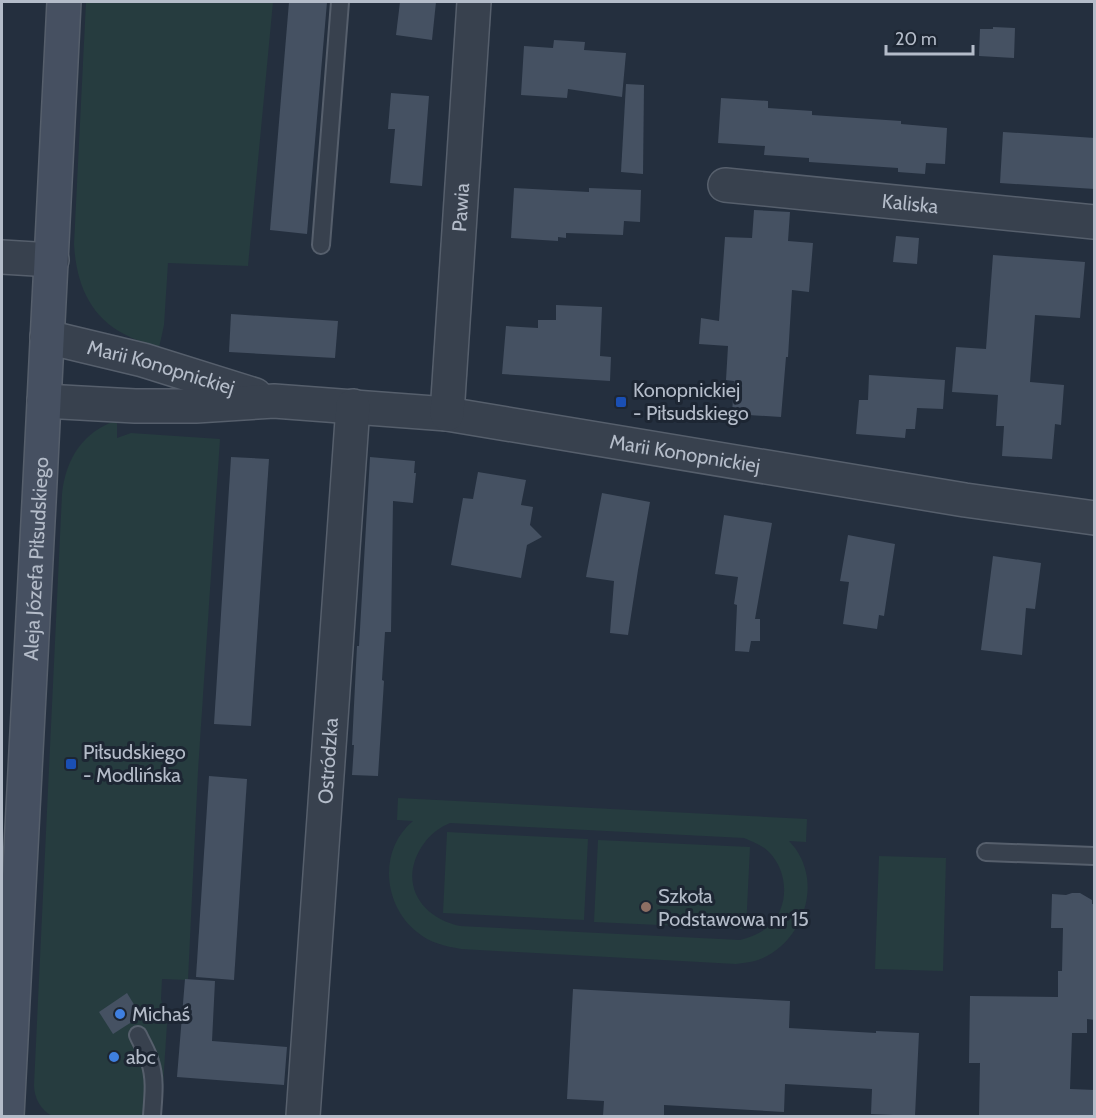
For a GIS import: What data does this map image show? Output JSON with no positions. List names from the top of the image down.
{
  "streets": {
    "main road": ["Aleja Józefa Piłsudskiego"],
    "street": [
      "Kaliska",
      "Pawia",
      "Marii Konopnickiej",
      "Ostródzka"
    ]
  },
  "crossings": [
    ["Pawia", "Marii Konopnickiej"],
    ["Marii Konopnickiej", "Aleja Józefa Piłsudskiego"],
    ["Marii Konopnickiej", "Ostródzka"]
  ],
  "places": {
    "transit": ["Konopnickiej - Piłsudskiego", "Piłsudskiego - Modlińska"],
    "other": ["Szkoła Podstawowa nr 15", "Michaś", "abc"]
  },
  "scale_bar": "20 m"
}
